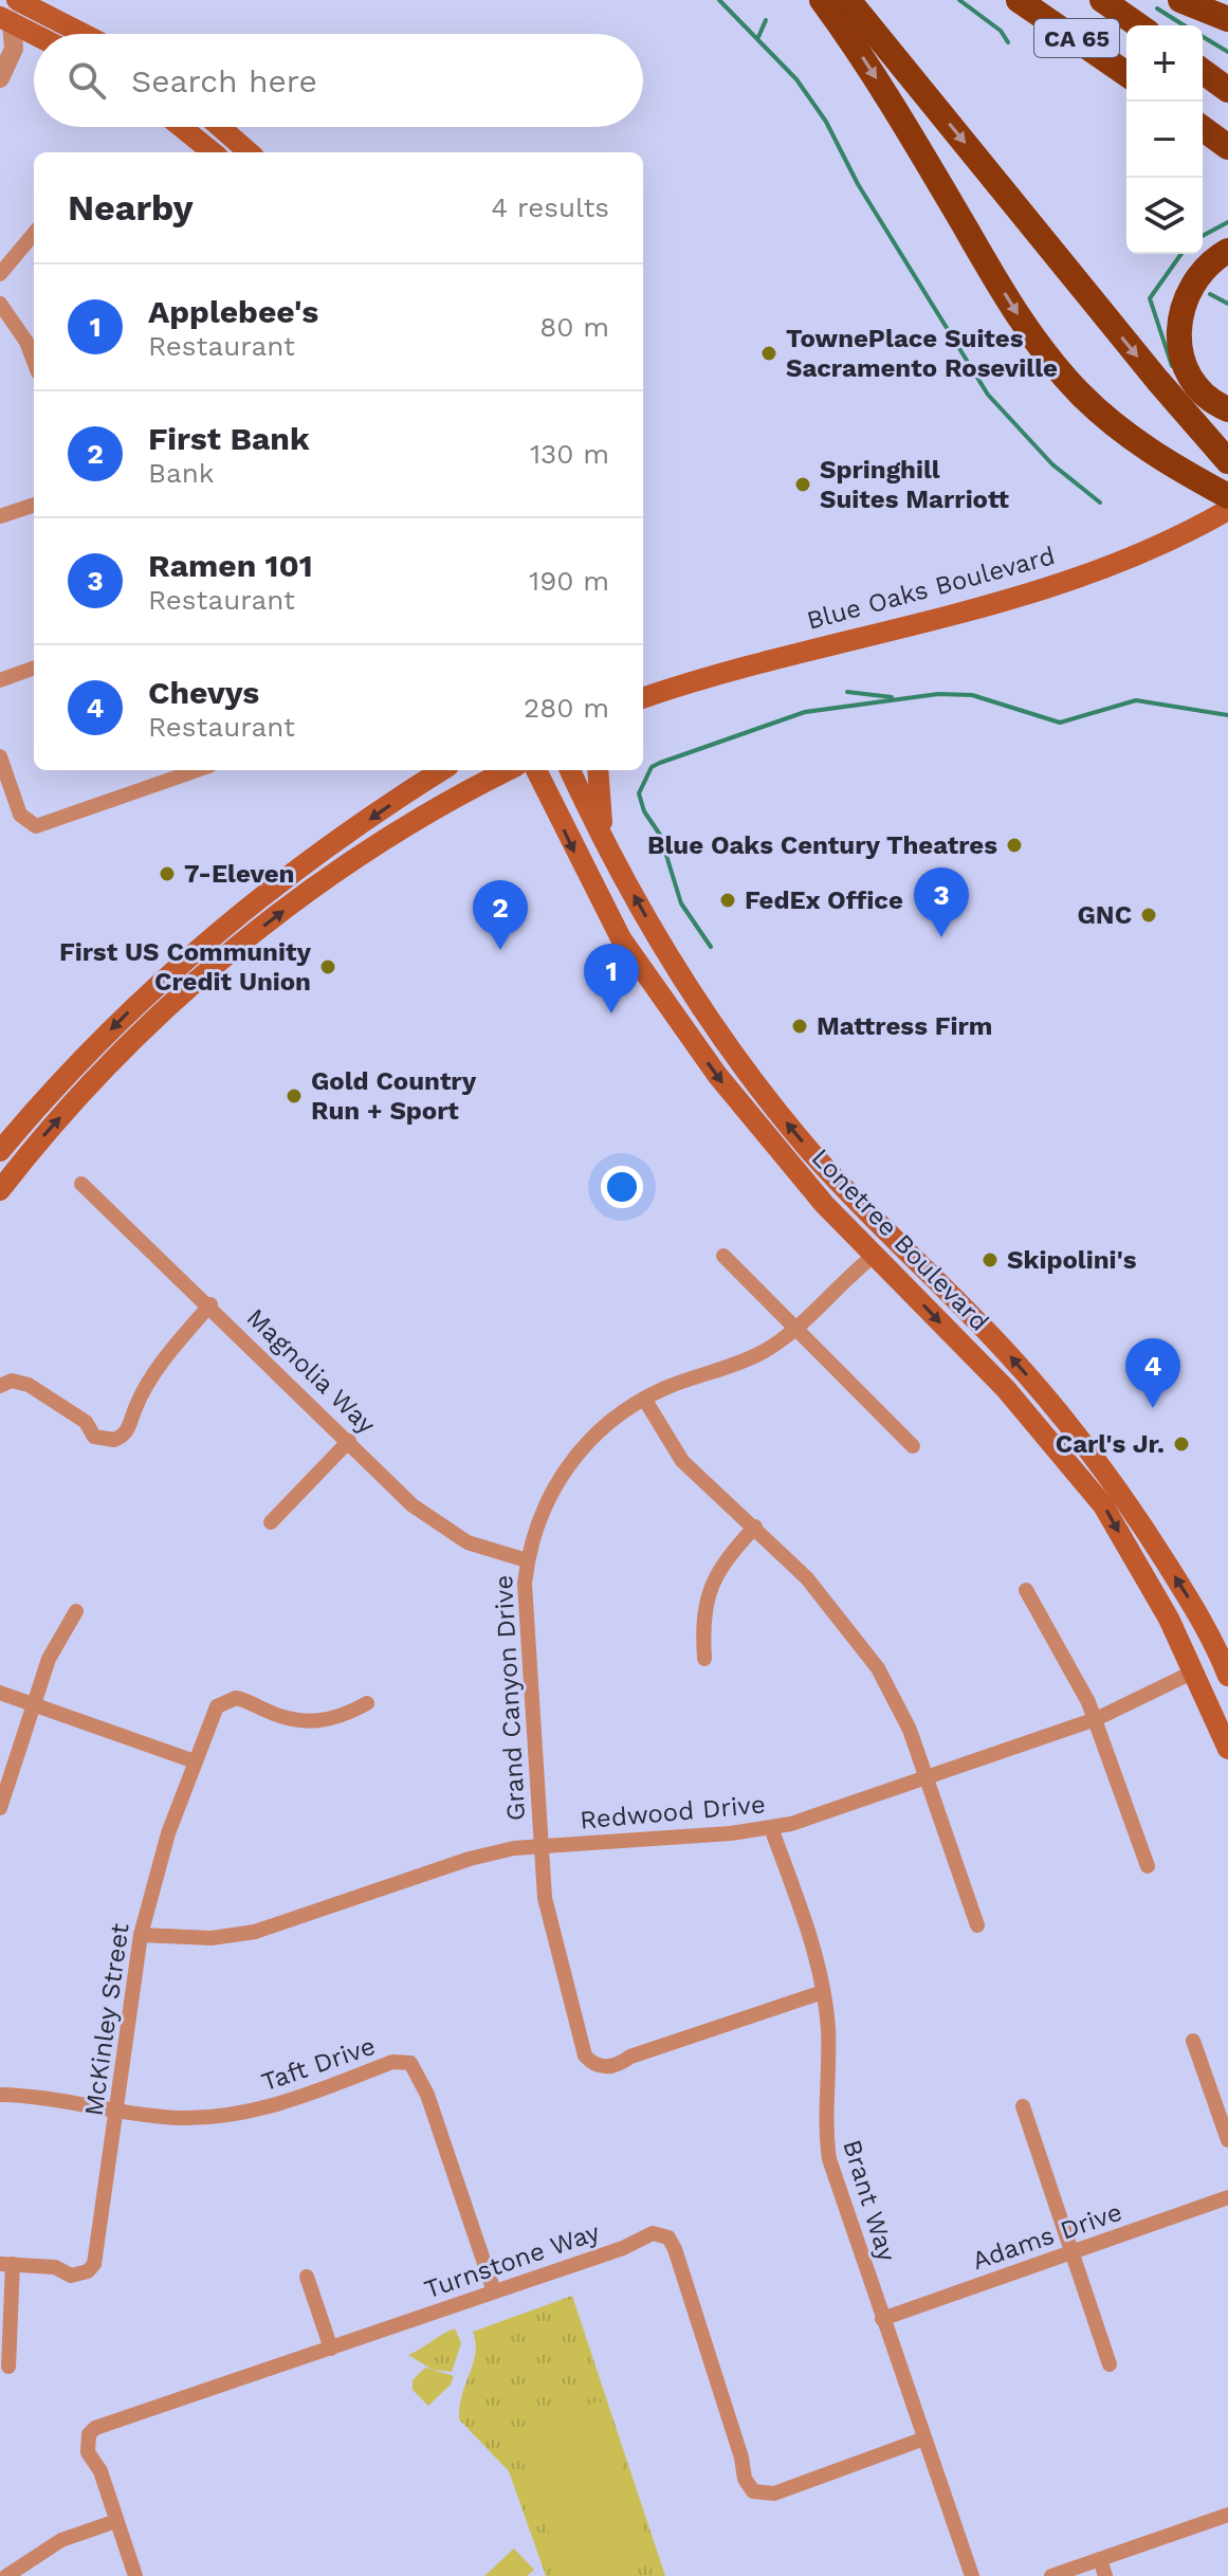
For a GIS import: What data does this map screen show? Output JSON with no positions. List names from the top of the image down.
{
  "streets": {
    "highway": ["CA 65"],
    "main road": ["Blue Oaks Boulevard", "Lonetree Boulevard"],
    "street": [
      "Magnolia Way",
      "Grand Canyon Drive",
      "Redwood Drive",
      "McKinley Street",
      "Taft Drive",
      "Brant Way",
      "Adams Drive",
      "Turnstone Way"
    ]
  },
  "crossings": [
    ["Lonetree Boulevard", "Grand Canyon Drive"],
    ["Lonetree Boulevard", "Redwood Drive"],
    ["Magnolia Way", "Grand Canyon Drive"],
    ["Grand Canyon Drive", "Redwood Drive"],
    ["Grand Canyon Drive", "Brant Way"],
    ["Redwood Drive", "McKinley Street"],
    ["Redwood Drive", "Brant Way"],
    ["McKinley Street", "Taft Drive"],
    ["Taft Drive", "Turnstone Way"],
    ["Brant Way", "Adams Drive"],
    ["Brant Way", "Turnstone Way"]
  ],
  "places": [
    "TownePlace Suites Sacramento Roseville",
    "Springhill Suites Marriott",
    "Blue Oaks Century Theatres",
    "7-Eleven",
    "FedEx Office",
    "GNC",
    "First US Community Credit Union",
    "Mattress Firm",
    "Gold Country Run + Sport",
    "Skipolini's",
    "Carl's Jr."
  ],
  "page": {
    "map_buttons": ["+", "−"],
    "search": "Search here",
    "heading": ["Nearby", "4 results"],
    "list": [
      {
        "mark": "1",
        "name": "Applebee's",
        "note": "Restaurant",
        "value": "80 m"
      },
      {
        "mark": "2",
        "name": "First Bank",
        "note": "Bank",
        "value": "130 m"
      },
      {
        "mark": "3",
        "name": "Ramen 101",
        "note": "Restaurant",
        "value": "190 m"
      },
      {
        "mark": "4",
        "name": "Chevys",
        "note": "Restaurant",
        "value": "280 m"
      }
    ],
    "pins": [
      "3",
      "2",
      "1",
      "4"
    ]
  }
}
